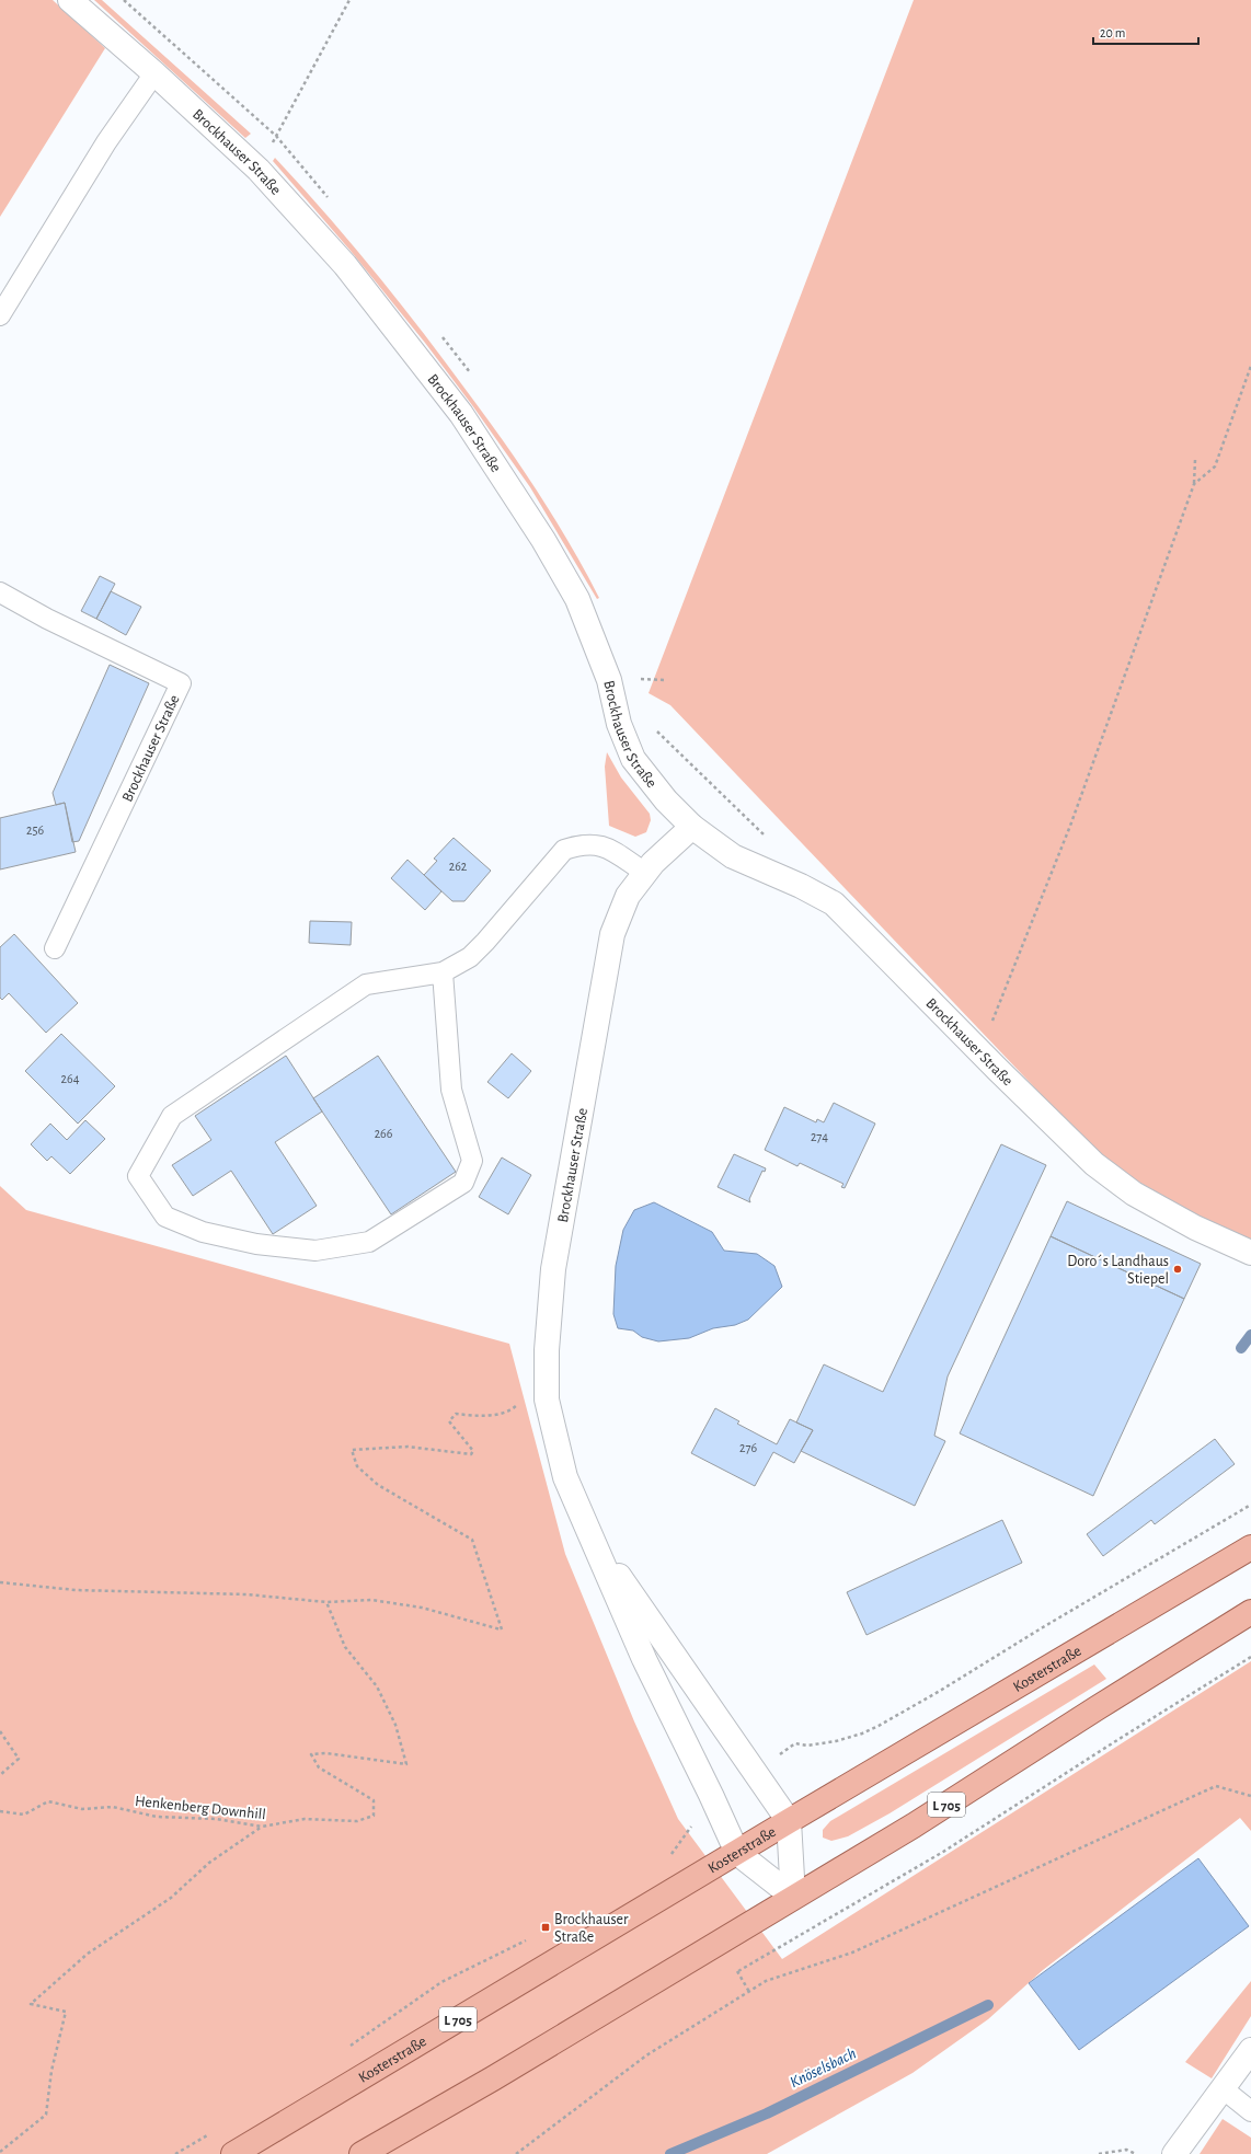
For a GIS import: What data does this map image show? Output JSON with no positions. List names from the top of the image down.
{
  "streets": {
    "main road": ["Kosterstraße", "L 705"],
    "street": ["Brockhauser Straße"],
    "path": ["Henkenberg Downhill"]
  },
  "crossings": [
    ["Brockhauser Straße", "Kosterstraße"],
    ["Brockhauser Straße", "L 705"]
  ],
  "water": ["Knöselsbach"],
  "places": {
    "other": ["Doro´s Landhaus Stiepel"],
    "transit": ["Brockhauser Straße"]
  },
  "house_numbers": [
    "256",
    "262",
    "264",
    "266",
    "274",
    "276"
  ],
  "scale_bar": "20 m"
}
